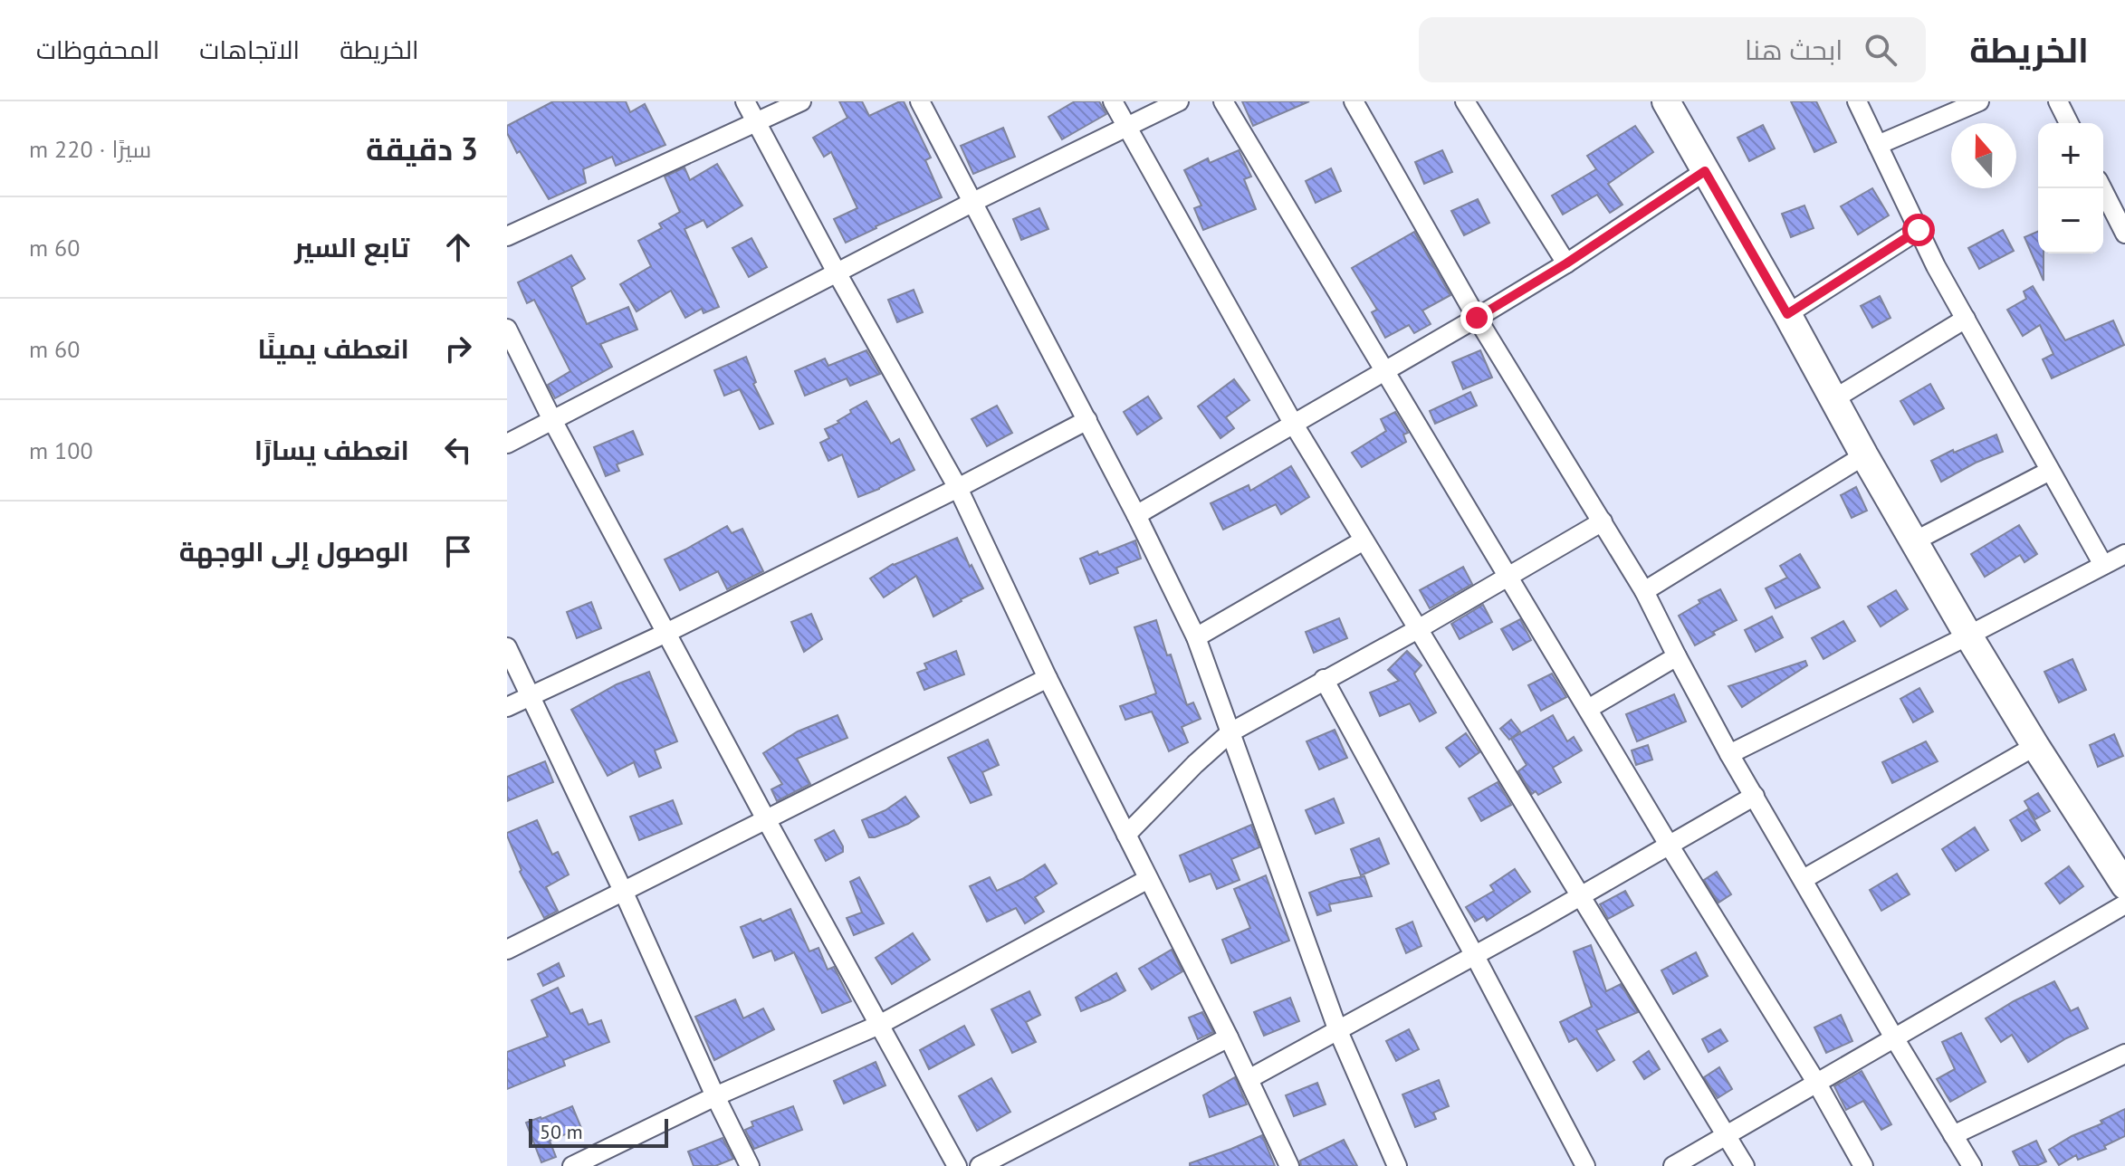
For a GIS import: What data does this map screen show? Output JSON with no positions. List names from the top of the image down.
{
  "scale_bar": "50 m",
  "north": "top",
  "page": {
    "header": "الخريطة",
    "search": "ابحث هنا",
    "nav": ["الخريطة", "الاتجاهات", "المحفوظات"],
    "heading": ["3 دقيقة", "سيرًا · 220 m"],
    "map_buttons": ["+", "−"],
    "list": [
      ["تابع السير", "60 m"],
      ["انعطف يمينًا", "60 m"],
      ["انعطف يسارًا", "100 m"],
      "الوصول إلى الوجهة"
    ],
    "scale": "50 m"
  }
}
